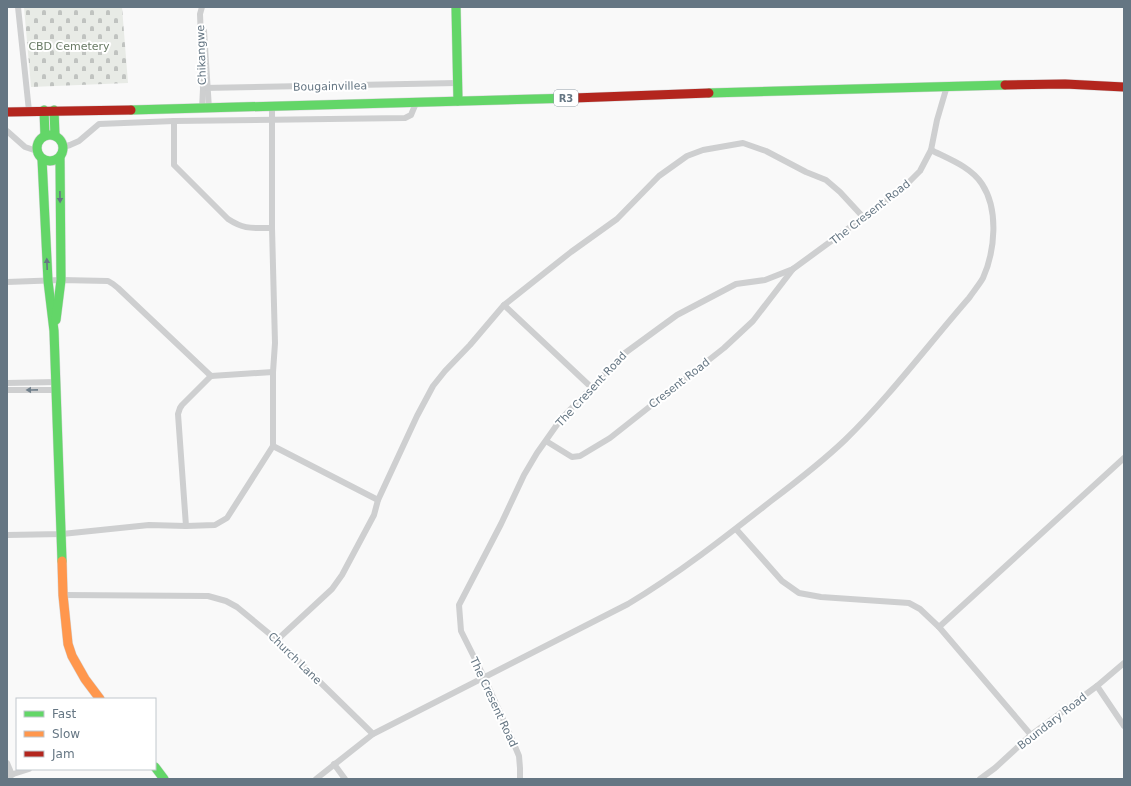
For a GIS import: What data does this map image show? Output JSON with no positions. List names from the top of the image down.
{
  "streets": {
    "main road": ["R3"],
    "street": [
      "Chikangwe",
      "Bougainvillea",
      "The Cresent Road",
      "Cresent Road",
      "Church Lane",
      "Boundary Road"
    ]
  },
  "crossings": [
    ["Chikangwe", "Bougainvillea"],
    ["Chikangwe", "R3"],
    ["R3", "The Cresent Road"],
    ["The Cresent Road", "Cresent Road"]
  ],
  "parks": ["CBD Cemetery"],
  "legend": ["Fast", "Slow", "Jam"]
}
